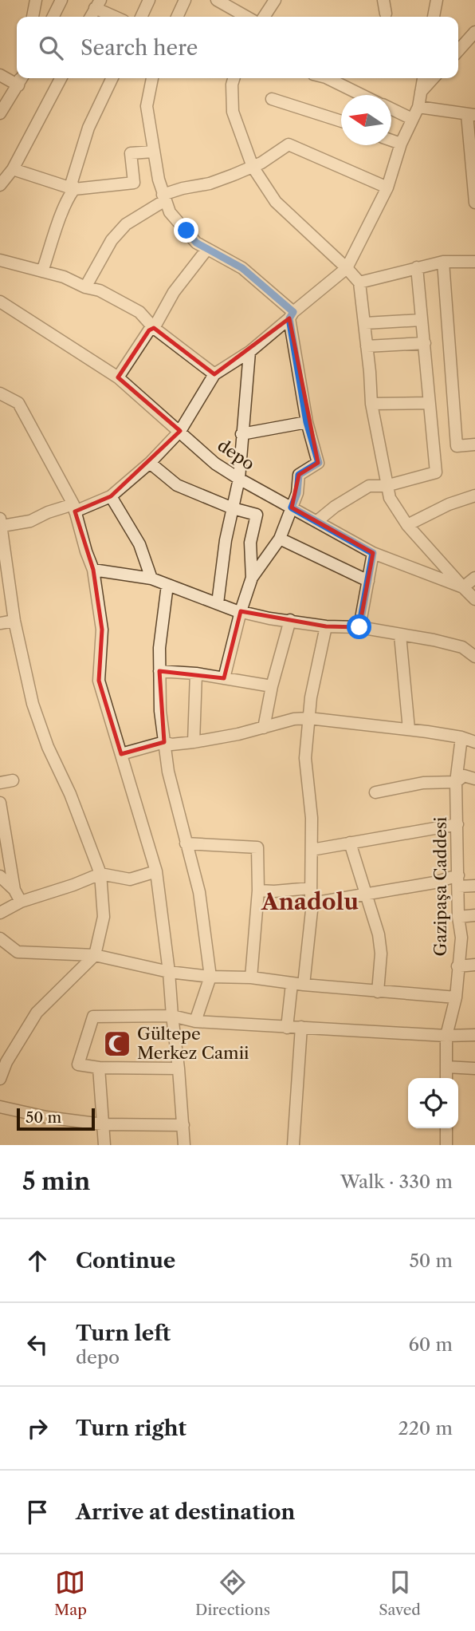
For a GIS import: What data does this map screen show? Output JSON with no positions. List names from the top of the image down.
{
  "streets": {
    "street": ["depo", "Gazipaşa Caddesi"]
  },
  "districts": ["Anadolu"],
  "places": {
    "mosque": ["Gültepe Merkez Camii"]
  },
  "scale_bar": "50 m",
  "north": "left",
  "page": {
    "search": "Search here",
    "scale": "50 m",
    "heading": ["5 min", "Walk · 330 m"],
    "list": [
      ["Continue", "50 m"],
      ["Turn left", "depo", "60 m"],
      ["Turn right", "220 m"],
      "Arrive at destination"
    ],
    "nav": ["Map", "Directions", "Saved"]
  }
}
